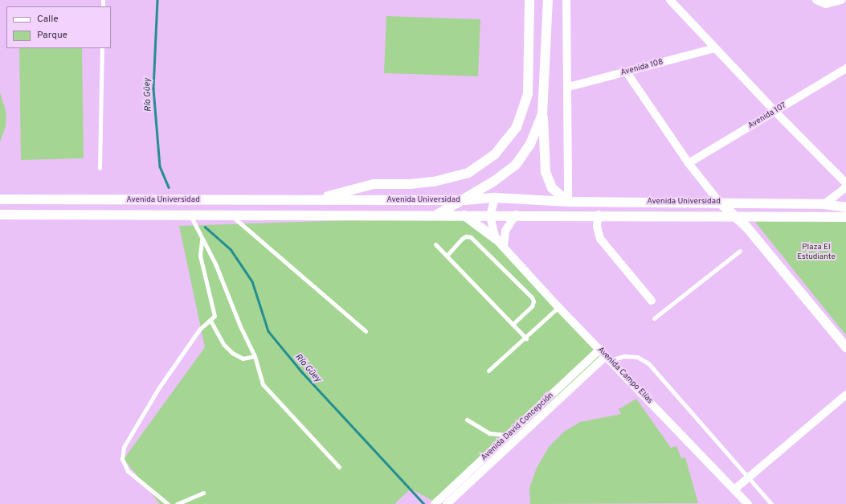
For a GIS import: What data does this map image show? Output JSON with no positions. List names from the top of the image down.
{
  "streets": {
    "street": [
      "Avenida 108",
      "Avenida 107",
      "Avenida Universidad",
      "Avenida Campo Elías",
      "Avenida David Concepción"
    ]
  },
  "crossings": [
    ["Avenida Campo Elías", "Avenida David Concepción"]
  ],
  "water": ["Río Güey"],
  "parks": ["Plaza El Estudiante"],
  "legend": ["Calle", "Parque"]
}
